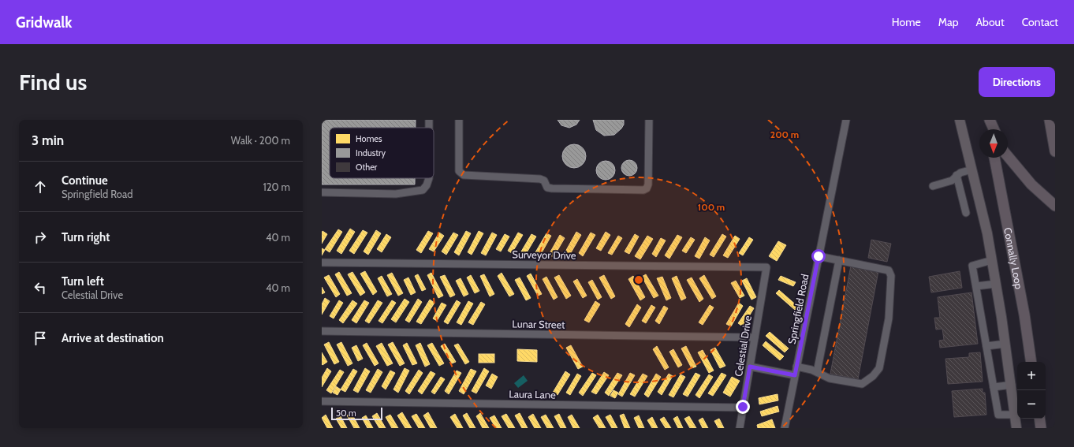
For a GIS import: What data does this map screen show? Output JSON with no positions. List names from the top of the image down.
{
  "streets": {
    "highway": ["Connally Loop"],
    "street": [
      "Surveyor Drive",
      "Springfield Road",
      "Lunar Street",
      "Celestial Drive",
      "Laura Lane"
    ]
  },
  "crossings": [
    ["Surveyor Drive", "Celestial Drive"],
    ["Lunar Street", "Celestial Drive"],
    ["Celestial Drive", "Laura Lane"]
  ],
  "legend": ["Homes", "Industry", "Other"],
  "scale_bar": "50 m",
  "north": "bottom",
  "page": {
    "header": "Gridwalk",
    "nav": [
      "Home",
      "Map",
      "About",
      "Contact"
    ],
    "buttons": "Directions",
    "title": "Find us",
    "heading": ["3 min", "Walk · 200 m"],
    "list": [
      ["Continue", "Springfield Road", "120 m"],
      ["Turn right", "40 m"],
      ["Turn left", "Celestial Drive", "40 m"],
      "Arrive at destination"
    ],
    "map_buttons": ["+", "−"],
    "scale": "50 m"
  },
  "rings": ["200 m", "100 m"]
}
